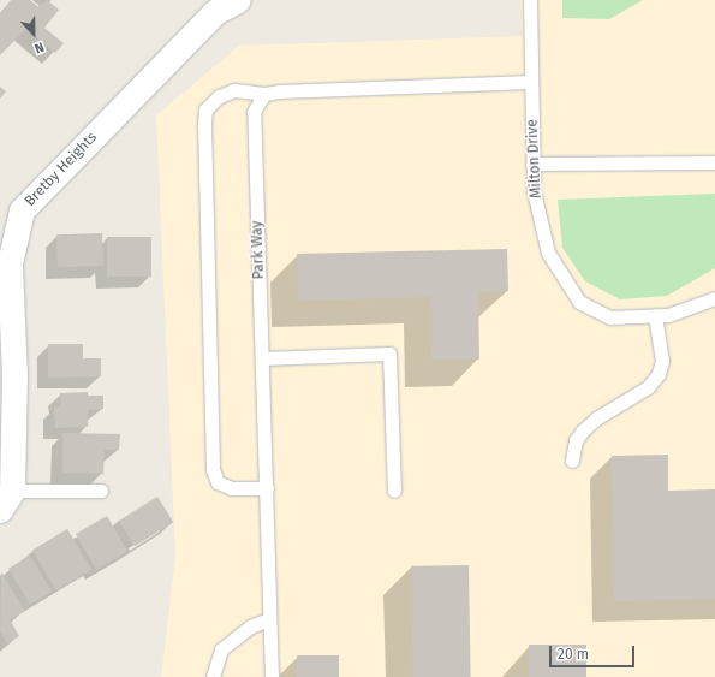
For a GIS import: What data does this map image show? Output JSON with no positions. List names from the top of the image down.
{
  "streets": {
    "street": ["Bretby Heights"],
    "lane": ["Milton Drive", "Park Way"]
  },
  "scale_bar": "20 m",
  "north": "bottom"
}
